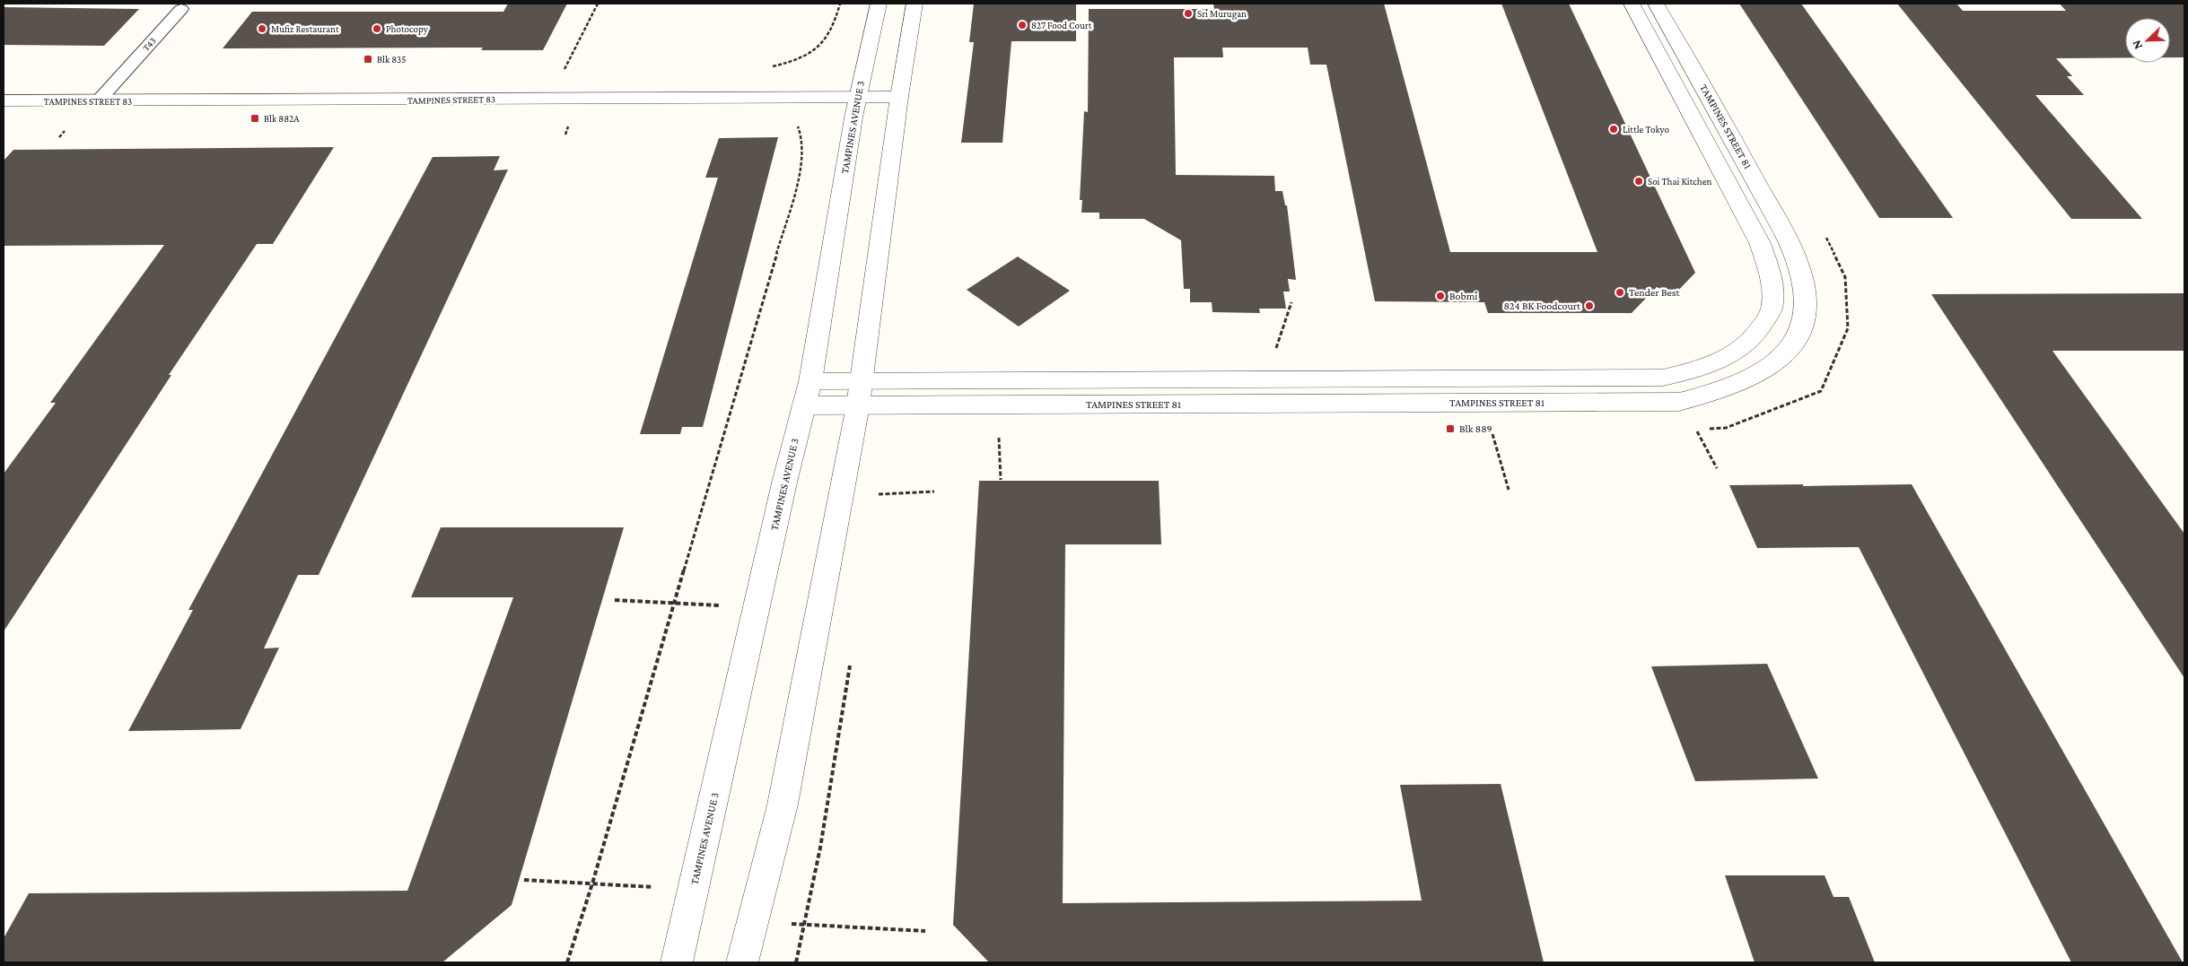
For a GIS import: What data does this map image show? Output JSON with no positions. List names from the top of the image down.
{
  "streets": {
    "street": ["TAMPINES STREET 83", "TAMPINES STREET 81", "TAMPINES AVENUE 3"],
    "lane": ["T43"]
  },
  "crossings": [
    ["T43", "TAMPINES STREET 83"],
    ["TAMPINES STREET 83", "TAMPINES AVENUE 3"],
    ["TAMPINES STREET 81", "TAMPINES AVENUE 3"]
  ],
  "places": {
    "other": [
      "Sri Murugan",
      "827 Food Court",
      "Mufiz Restaurant",
      "Photocopy",
      "Little Tokyo",
      "Soi Thai Kitchen",
      "Tender Best",
      "Bobmi",
      "824 BK Foodcourt"
    ],
    "transit": ["Blk 835", "Blk 882A", "Blk 889"]
  },
  "north": "bottom left"
}
